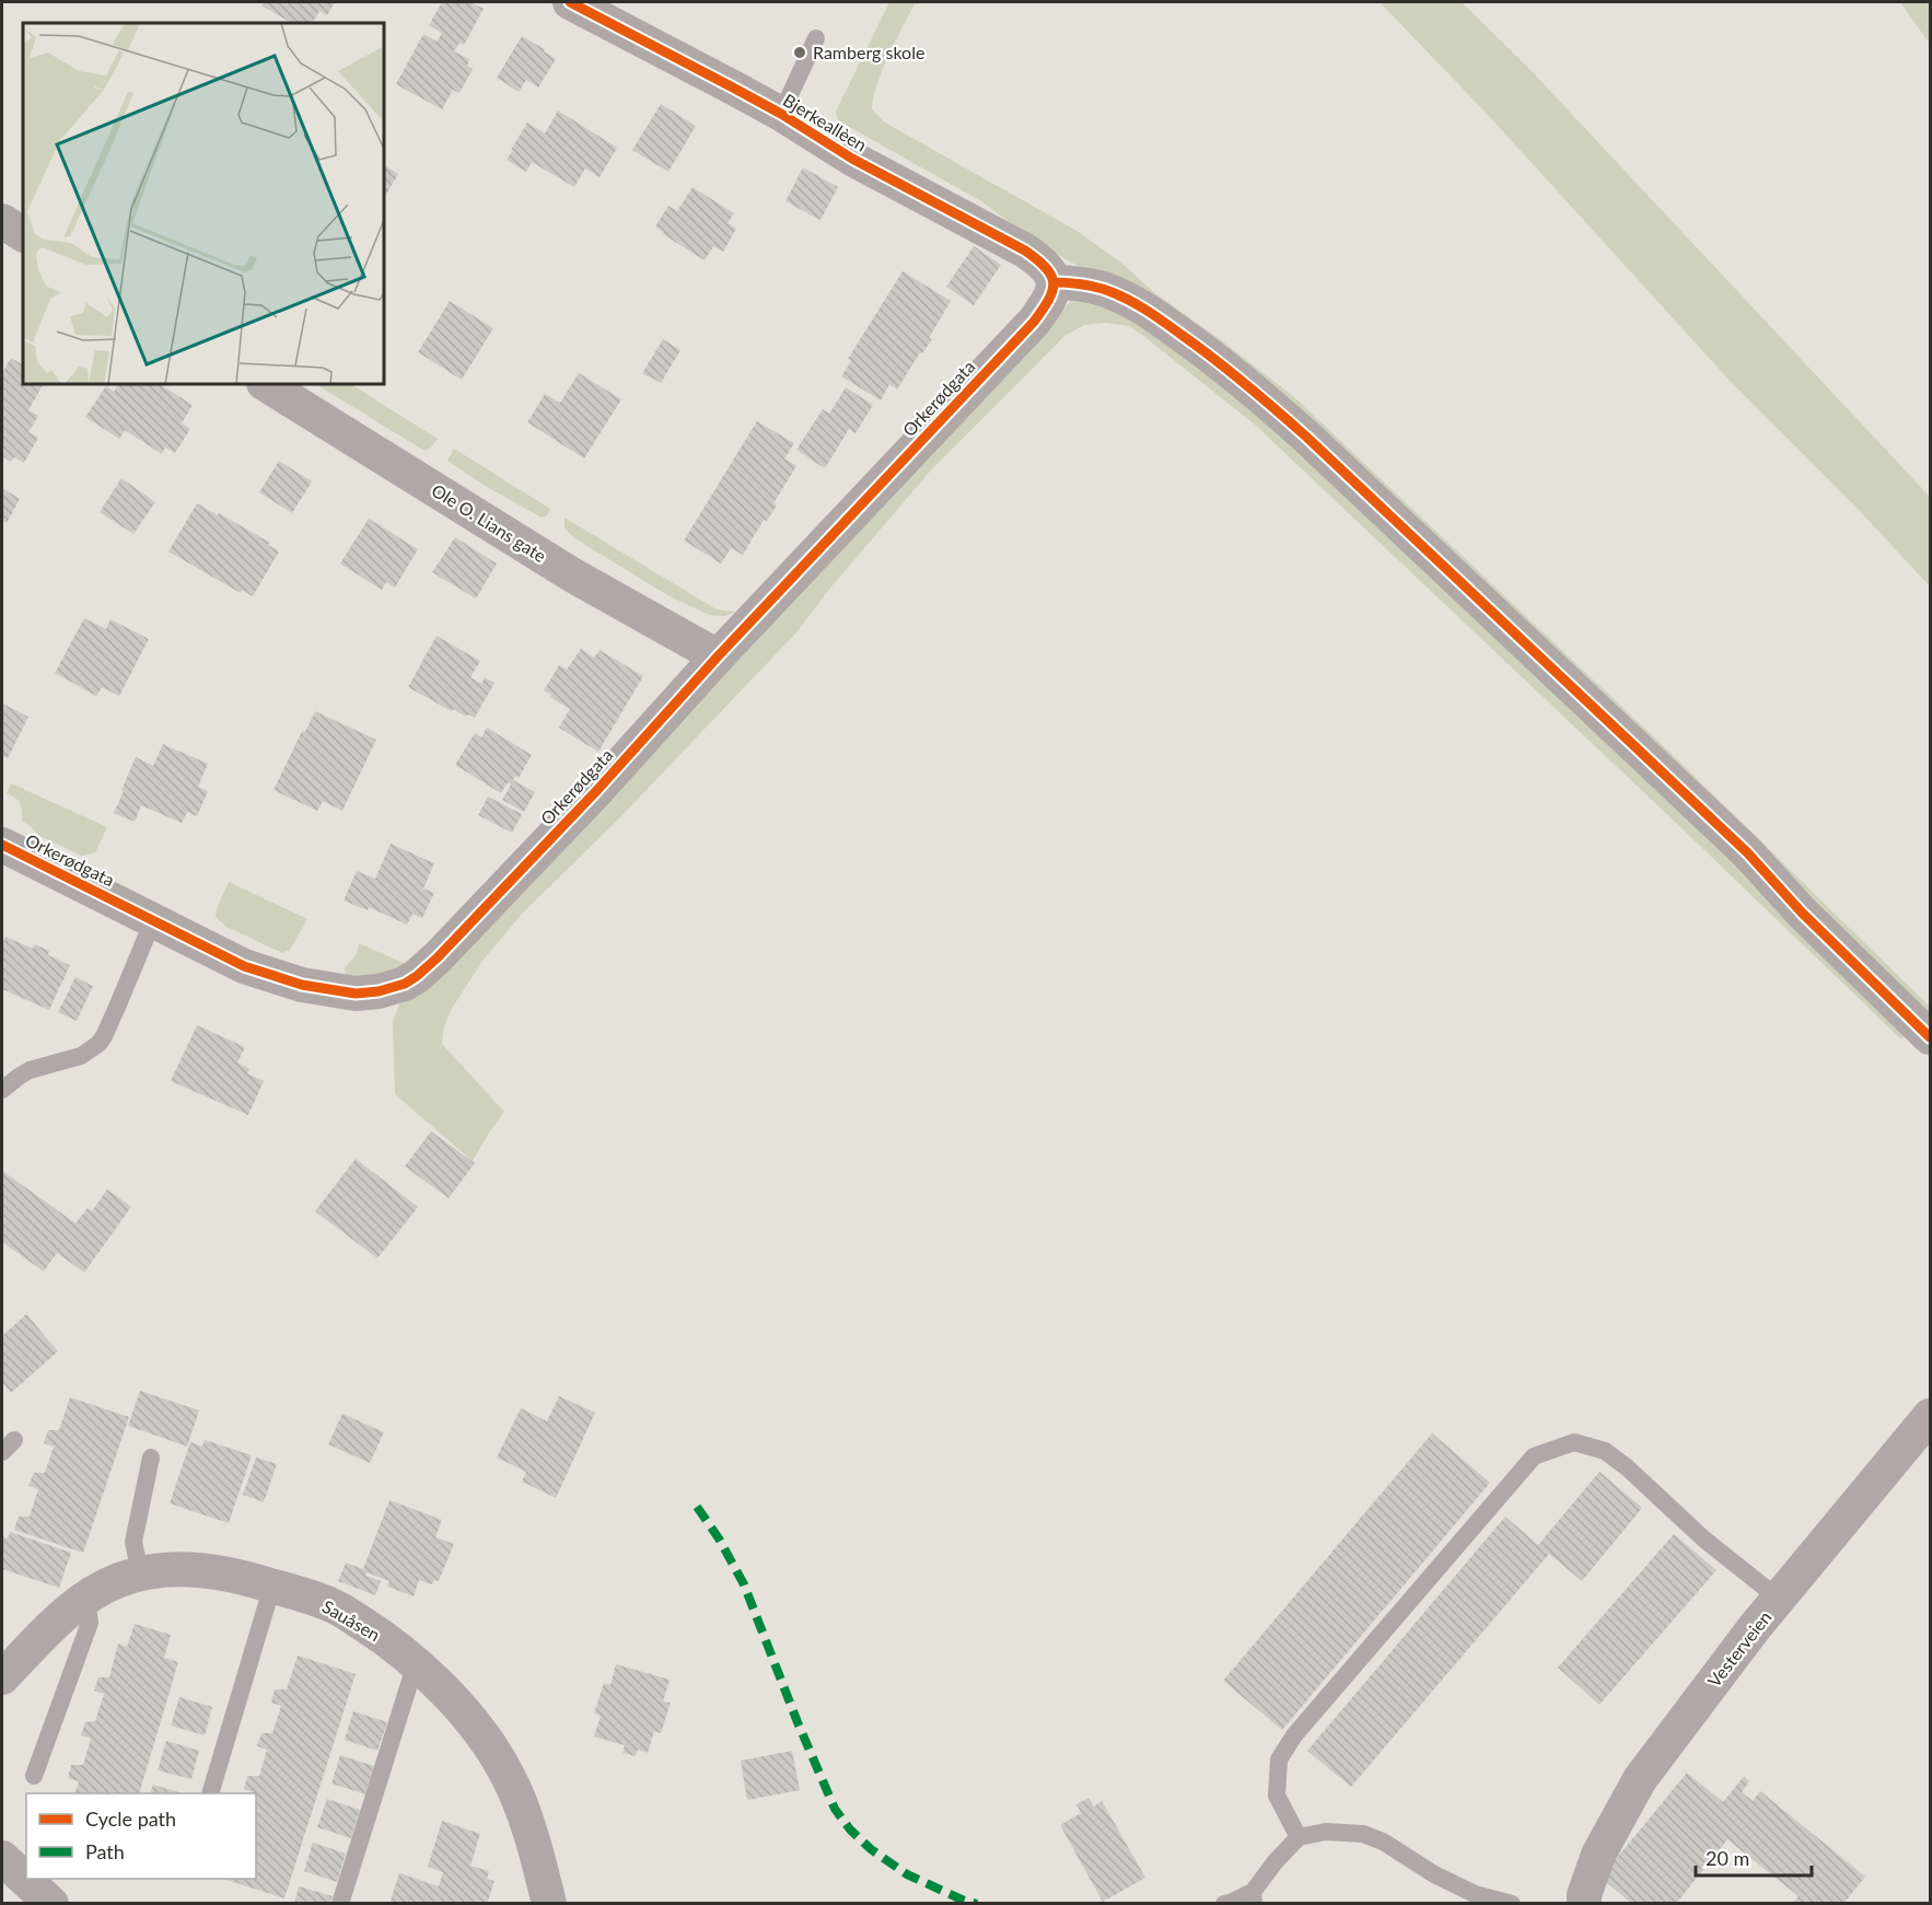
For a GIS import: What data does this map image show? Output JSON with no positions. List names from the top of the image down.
{
  "streets": {
    "street": [
      "Bjerkeallèen",
      "Orkerødgata",
      "Ole O. Lians gate",
      "Sauåsen",
      "Vesterveien"
    ]
  },
  "crossings": [
    ["Bjerkeallèen", "Orkerødgata"],
    ["Orkerødgata", "Ole O. Lians gate"]
  ],
  "places": ["Ramberg skole"],
  "legend": ["Cycle path", "Path"],
  "scale_bar": "20 m"
}
